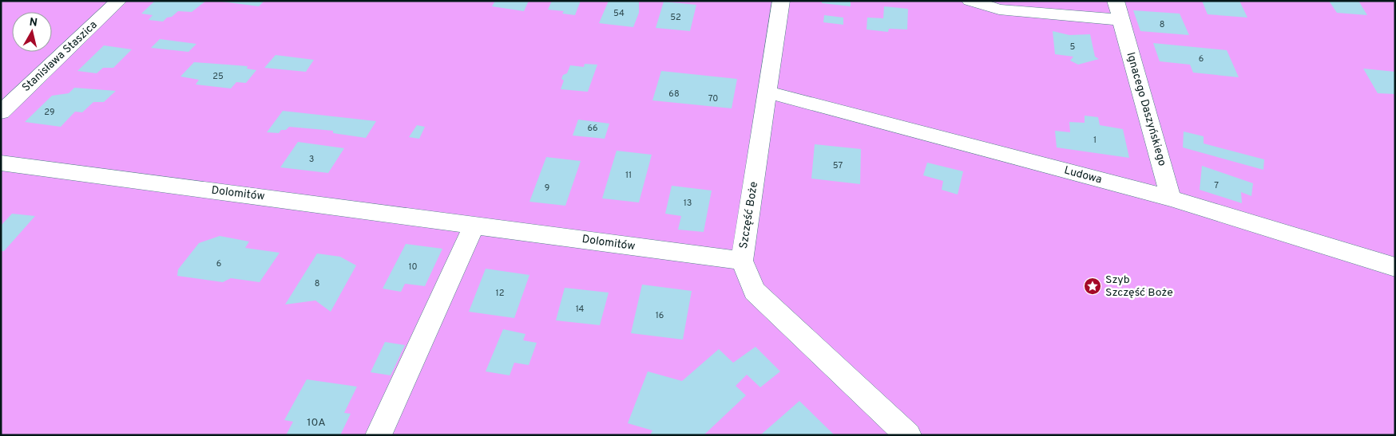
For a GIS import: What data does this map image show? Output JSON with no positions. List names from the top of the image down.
{
  "streets": {
    "street": [
      "Stanisława Staszica",
      "Ignacego Daszyńskiego",
      "Ludowa",
      "Dolomitów",
      "Szczęść Boże"
    ]
  },
  "crossings": [
    ["Ignacego Daszyńskiego", "Ludowa"],
    ["Ludowa", "Szczęść Boże"],
    ["Dolomitów", "Szczęść Boże"]
  ],
  "places": {
    "place": ["Szyb Szczęść Boże"]
  },
  "house_numbers": [
    "54",
    "52",
    "8",
    "5",
    "6",
    "25",
    "68",
    "70",
    "29",
    "66",
    "1",
    "3",
    "57",
    "11",
    "7",
    "9",
    "13",
    "6",
    "10",
    "8",
    "12",
    "14",
    "16",
    "10A"
  ],
  "north": "top"
}
